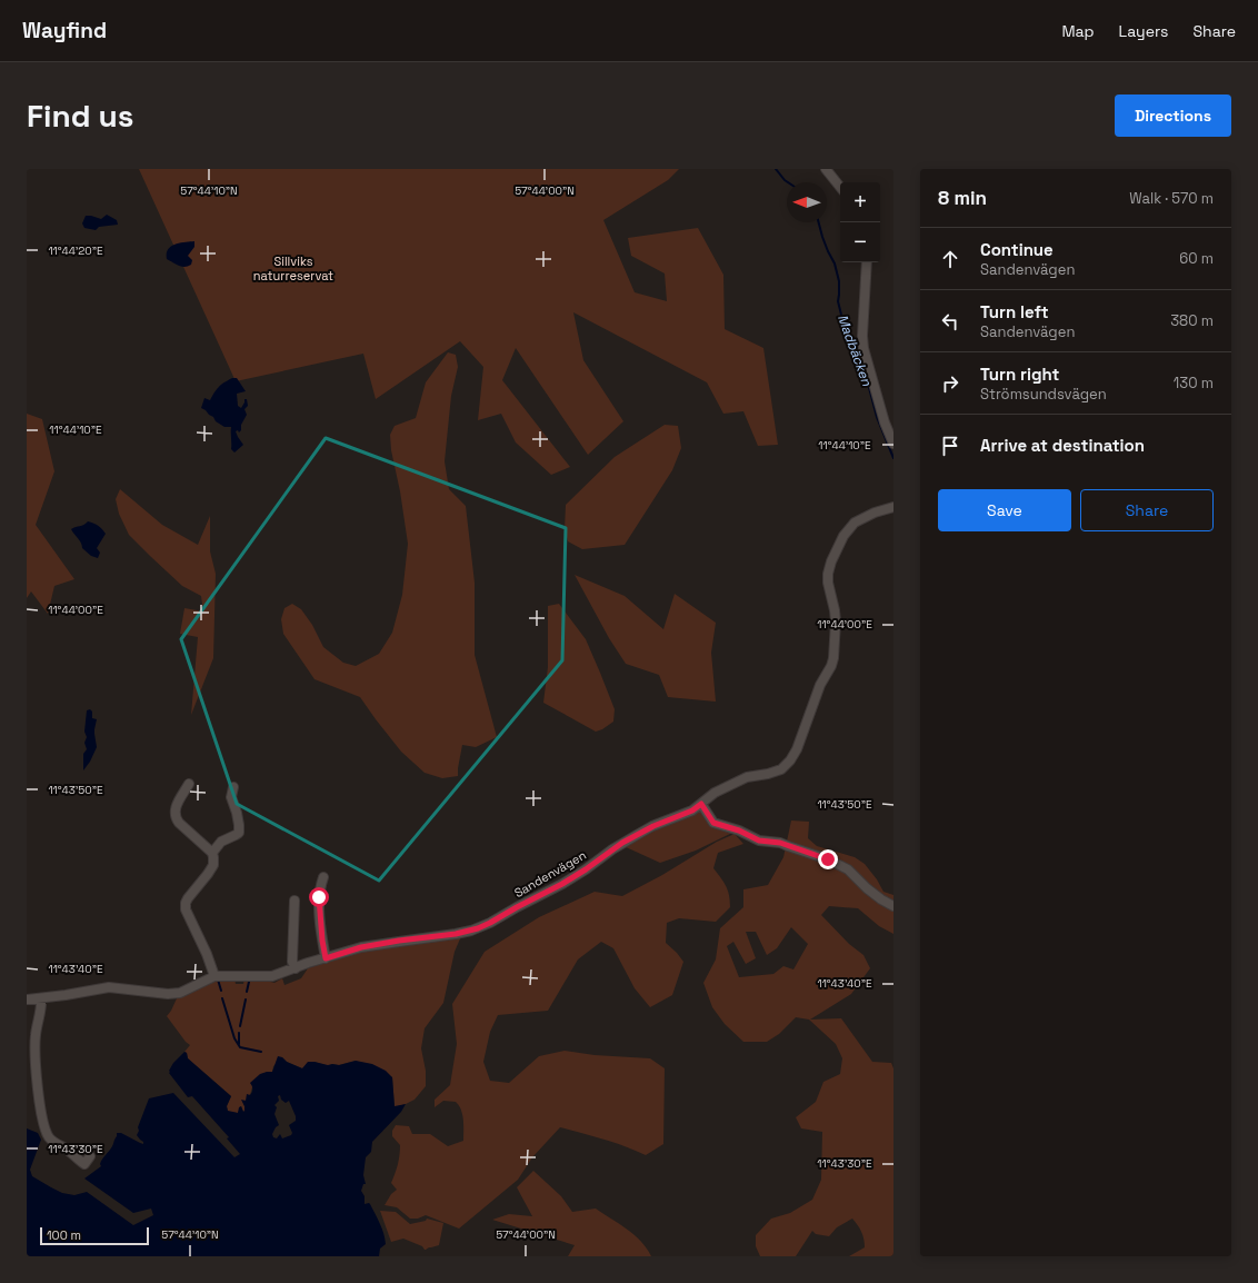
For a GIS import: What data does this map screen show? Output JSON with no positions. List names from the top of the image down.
{
  "streets": {
    "street": ["Sandenvägen"]
  },
  "water": ["Madbäcken"],
  "parks": ["Sillviks naturreservat"],
  "scale_bar": "100 m",
  "north": "left",
  "page": {
    "header": "Wayfind",
    "nav": ["Map", "Layers", "Share"],
    "buttons": [
      "Directions",
      ["Save", "Share"]
    ],
    "title": "Find us",
    "heading": ["8 min", "Walk · 570 m"],
    "map_buttons": ["+", "−"],
    "list": [
      ["Continue", "Sandenvägen", "60 m"],
      ["Turn left", "Sandenvägen", "380 m"],
      ["Turn right", "Strömsundsvägen", "130 m"],
      "Arrive at destination"
    ],
    "scale": "100 m"
  },
  "coordinates": [
    "57°44'10\"N",
    "57°44'00\"N",
    "11°44'20\"E",
    "11°44'10\"E",
    "11°44'00\"E",
    "11°43'50\"E",
    "11°43'40\"E",
    "11°43'30\"E"
  ]
}
